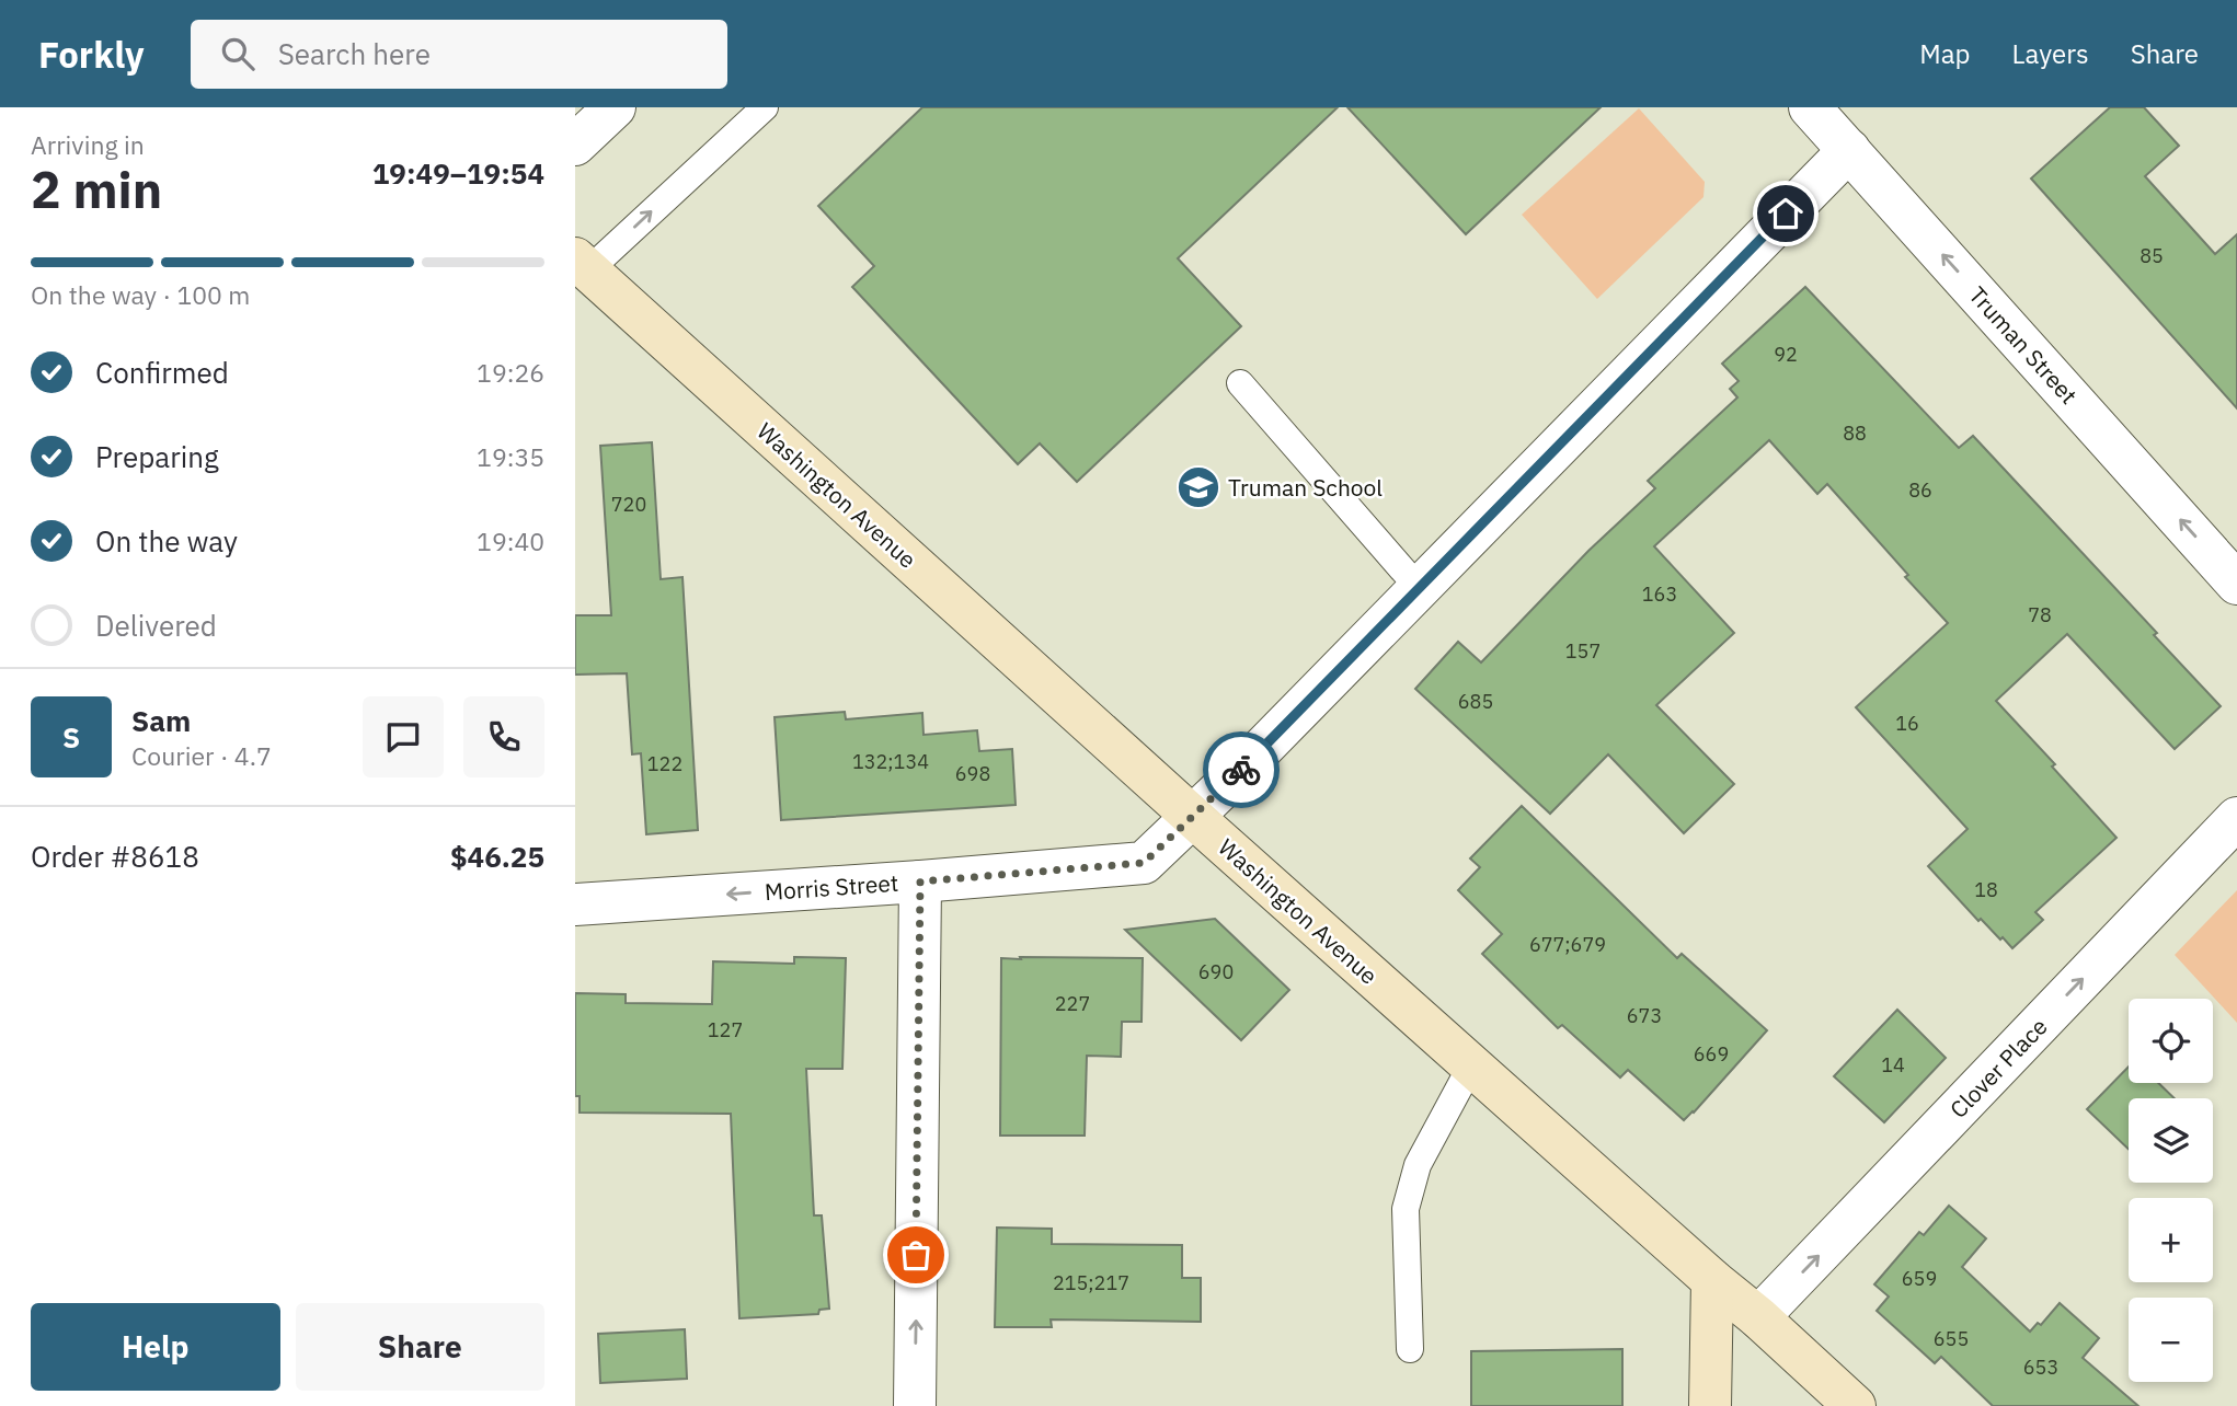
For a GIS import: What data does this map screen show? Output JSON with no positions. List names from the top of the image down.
{
  "streets": {
    "main road": ["Washington Avenue"],
    "street": ["Truman Street", "Morris Street", "Clover Place"]
  },
  "crossings": [
    ["Truman Street", "Morris Street"],
    ["Washington Avenue", "Morris Street"],
    ["Washington Avenue", "Clover Place"]
  ],
  "one_way": ["Truman Street", "Clover Place"],
  "places": {
    "school or university": ["Truman School"]
  },
  "house_numbers": [
    "85",
    "92",
    "88",
    "86",
    "720",
    "163",
    "78",
    "157",
    "685",
    "16",
    "132;134",
    "122",
    "698",
    "18",
    "677;679",
    "690",
    "227",
    "673",
    "127",
    "669",
    "14",
    "659",
    "215;217",
    "655",
    "653"
  ],
  "page": {
    "header": "Forkly",
    "search": "Search here",
    "nav": ["Map", "Layers", "Share"],
    "heading": ["2 min", "Arriving in", "19:49–19:54"],
    "panel": [
      "Sam",
      "Courier · 4.7",
      "Order #8618",
      "$46.25"
    ],
    "bar": "On the way · 100 m",
    "list": [
      ["Confirmed", "19:26"],
      ["Preparing", "19:35"],
      ["On the way", "19:40"],
      "Delivered"
    ],
    "round": "S",
    "map_buttons": ["+", "−"],
    "buttons": ["Help", "Share"]
  }
}
